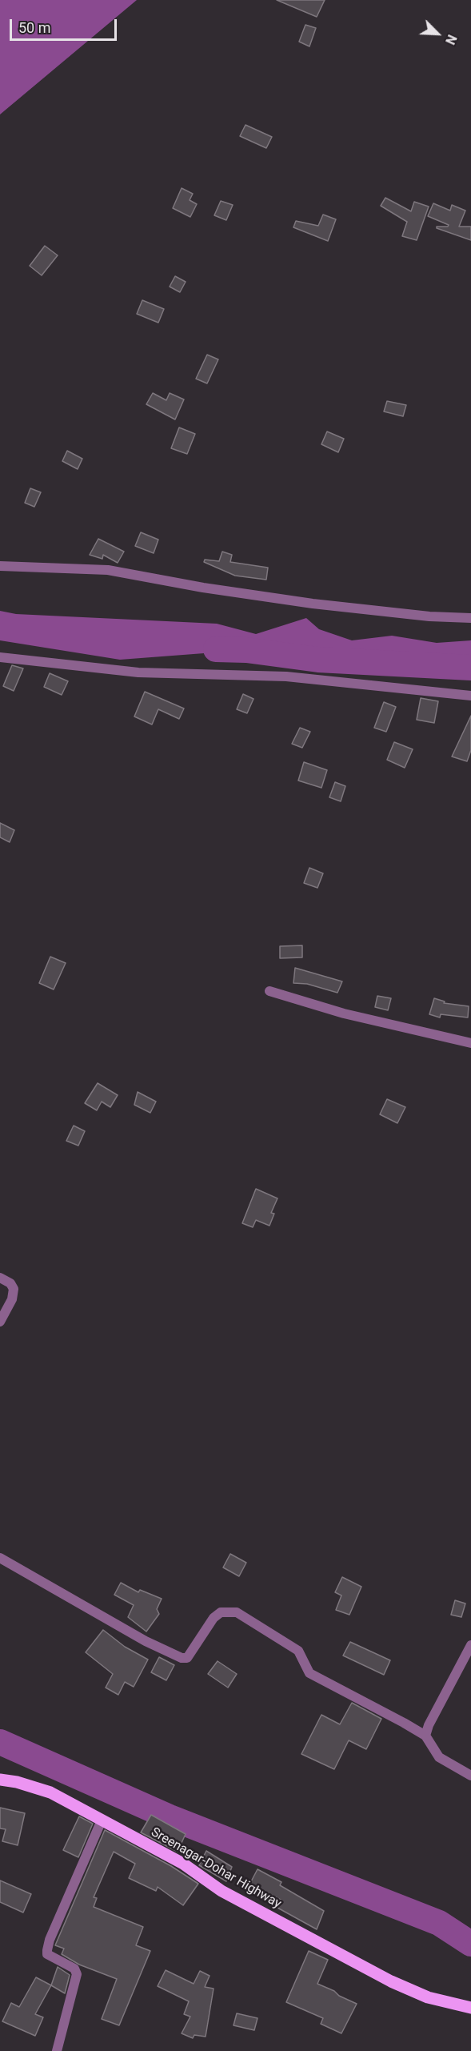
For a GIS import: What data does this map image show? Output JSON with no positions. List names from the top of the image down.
{
  "streets": {
    "main road": ["Sreenagar-Dohar Highway"]
  },
  "scale_bar": "50 m",
  "north": "bottom right"
}
